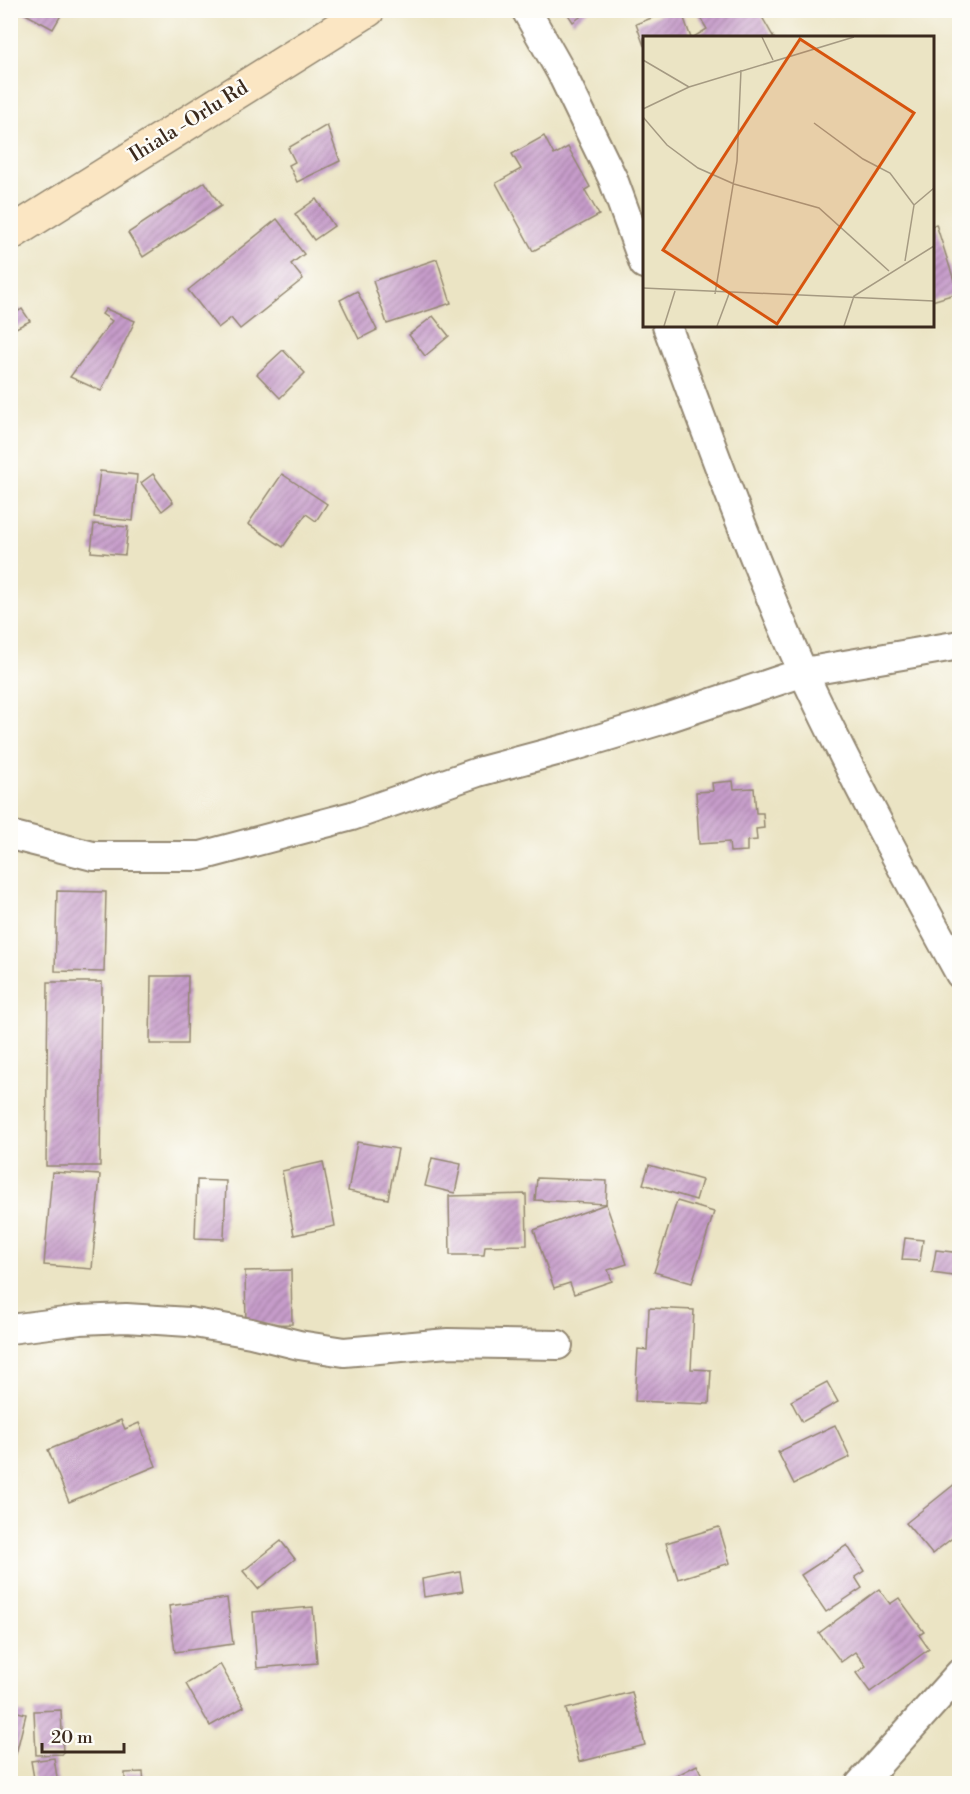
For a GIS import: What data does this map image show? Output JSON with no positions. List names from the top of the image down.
{
  "streets": {
    "main road": ["Ihiala -Orlu Rd"]
  },
  "scale_bar": "20 m"
}
